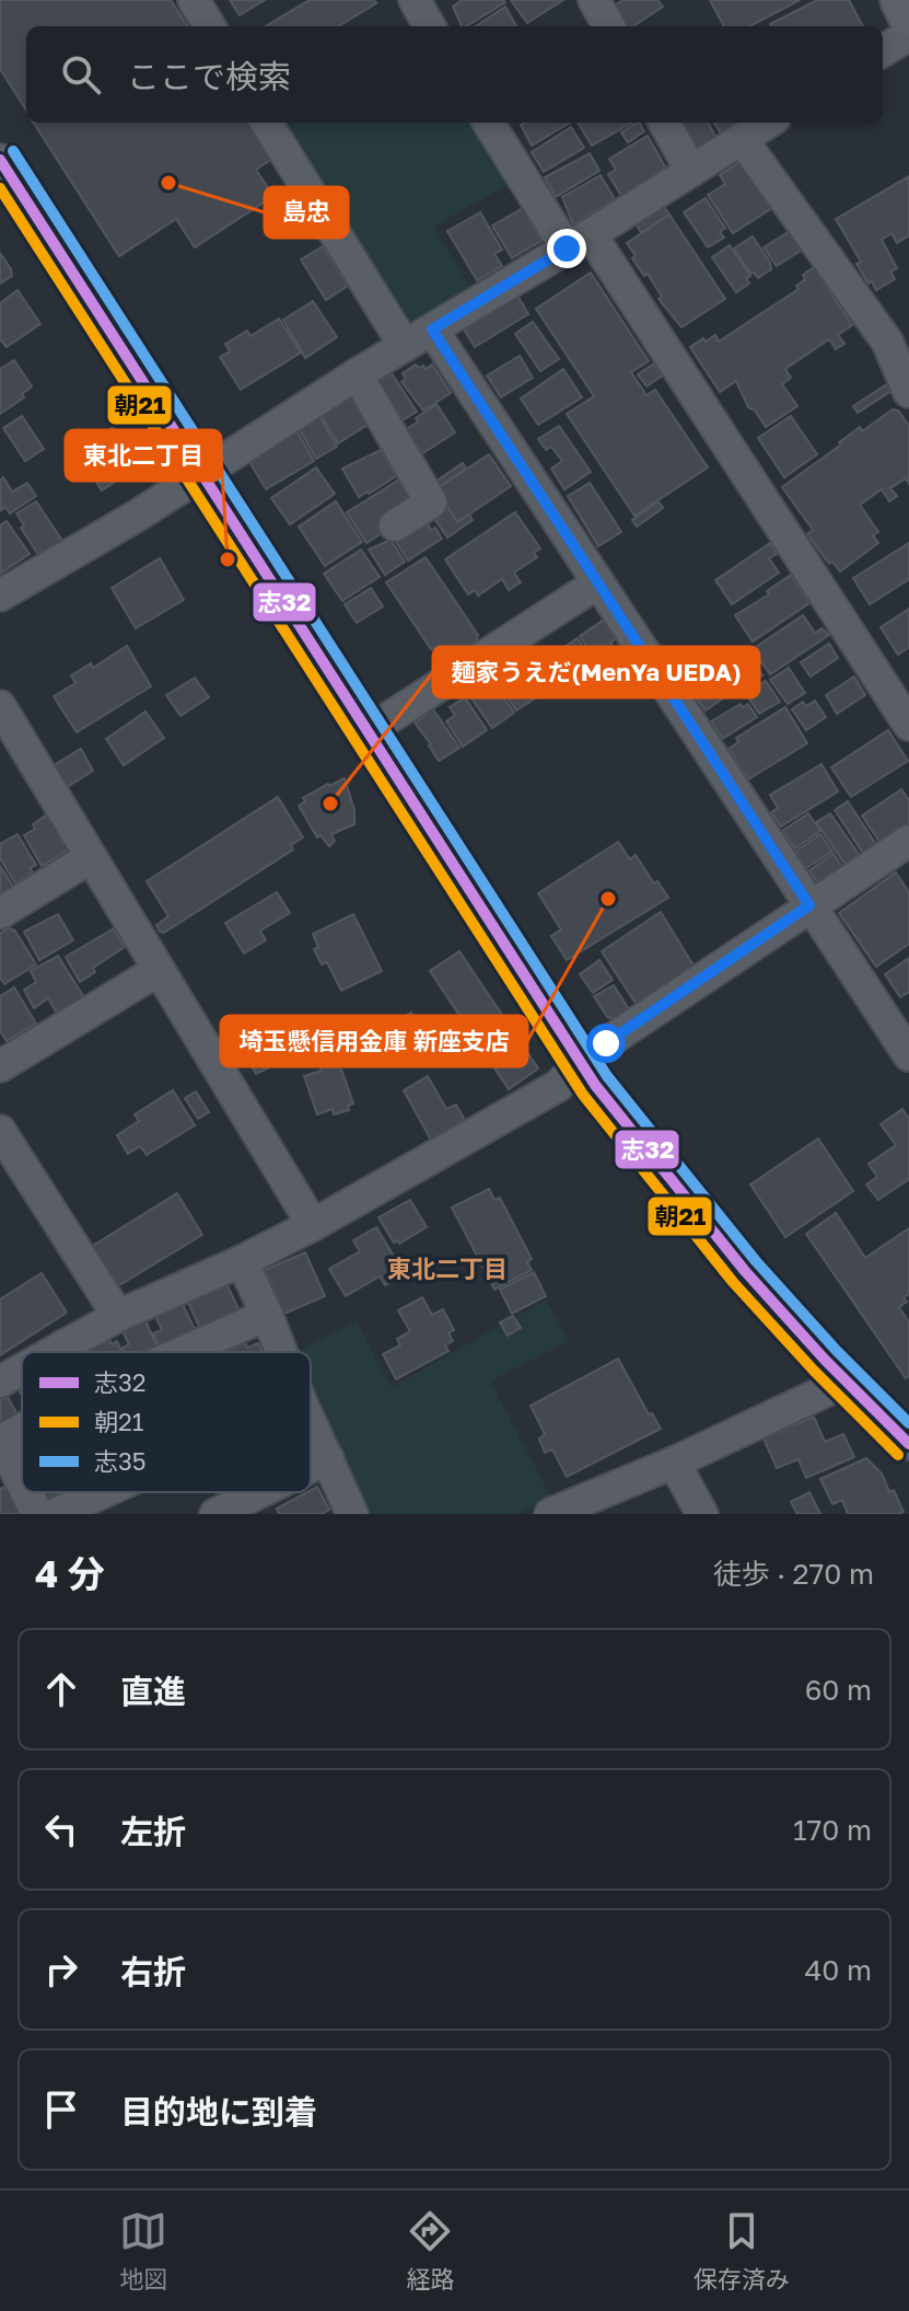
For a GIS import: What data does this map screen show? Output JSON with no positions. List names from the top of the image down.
{
  "districts": ["東北二丁目"],
  "places": [
    "島忠",
    "東北二丁目",
    "麺家うえだ(MenYa UEDA)",
    "埼玉懸信用金庫 新座支店"
  ],
  "lines": ["transit line 志35", "transit line 志32", "transit line 朝21"],
  "legend": ["志32", "朝21", "志35"],
  "page": {
    "search": "ここで検索",
    "heading": ["4 分", "徒歩 · 270 m"],
    "list": [
      ["直進", "60 m"],
      ["左折", "170 m"],
      ["右折", "40 m"],
      "目的地に到着"
    ],
    "nav": ["地図", "経路", "保存済み"]
  }
}
